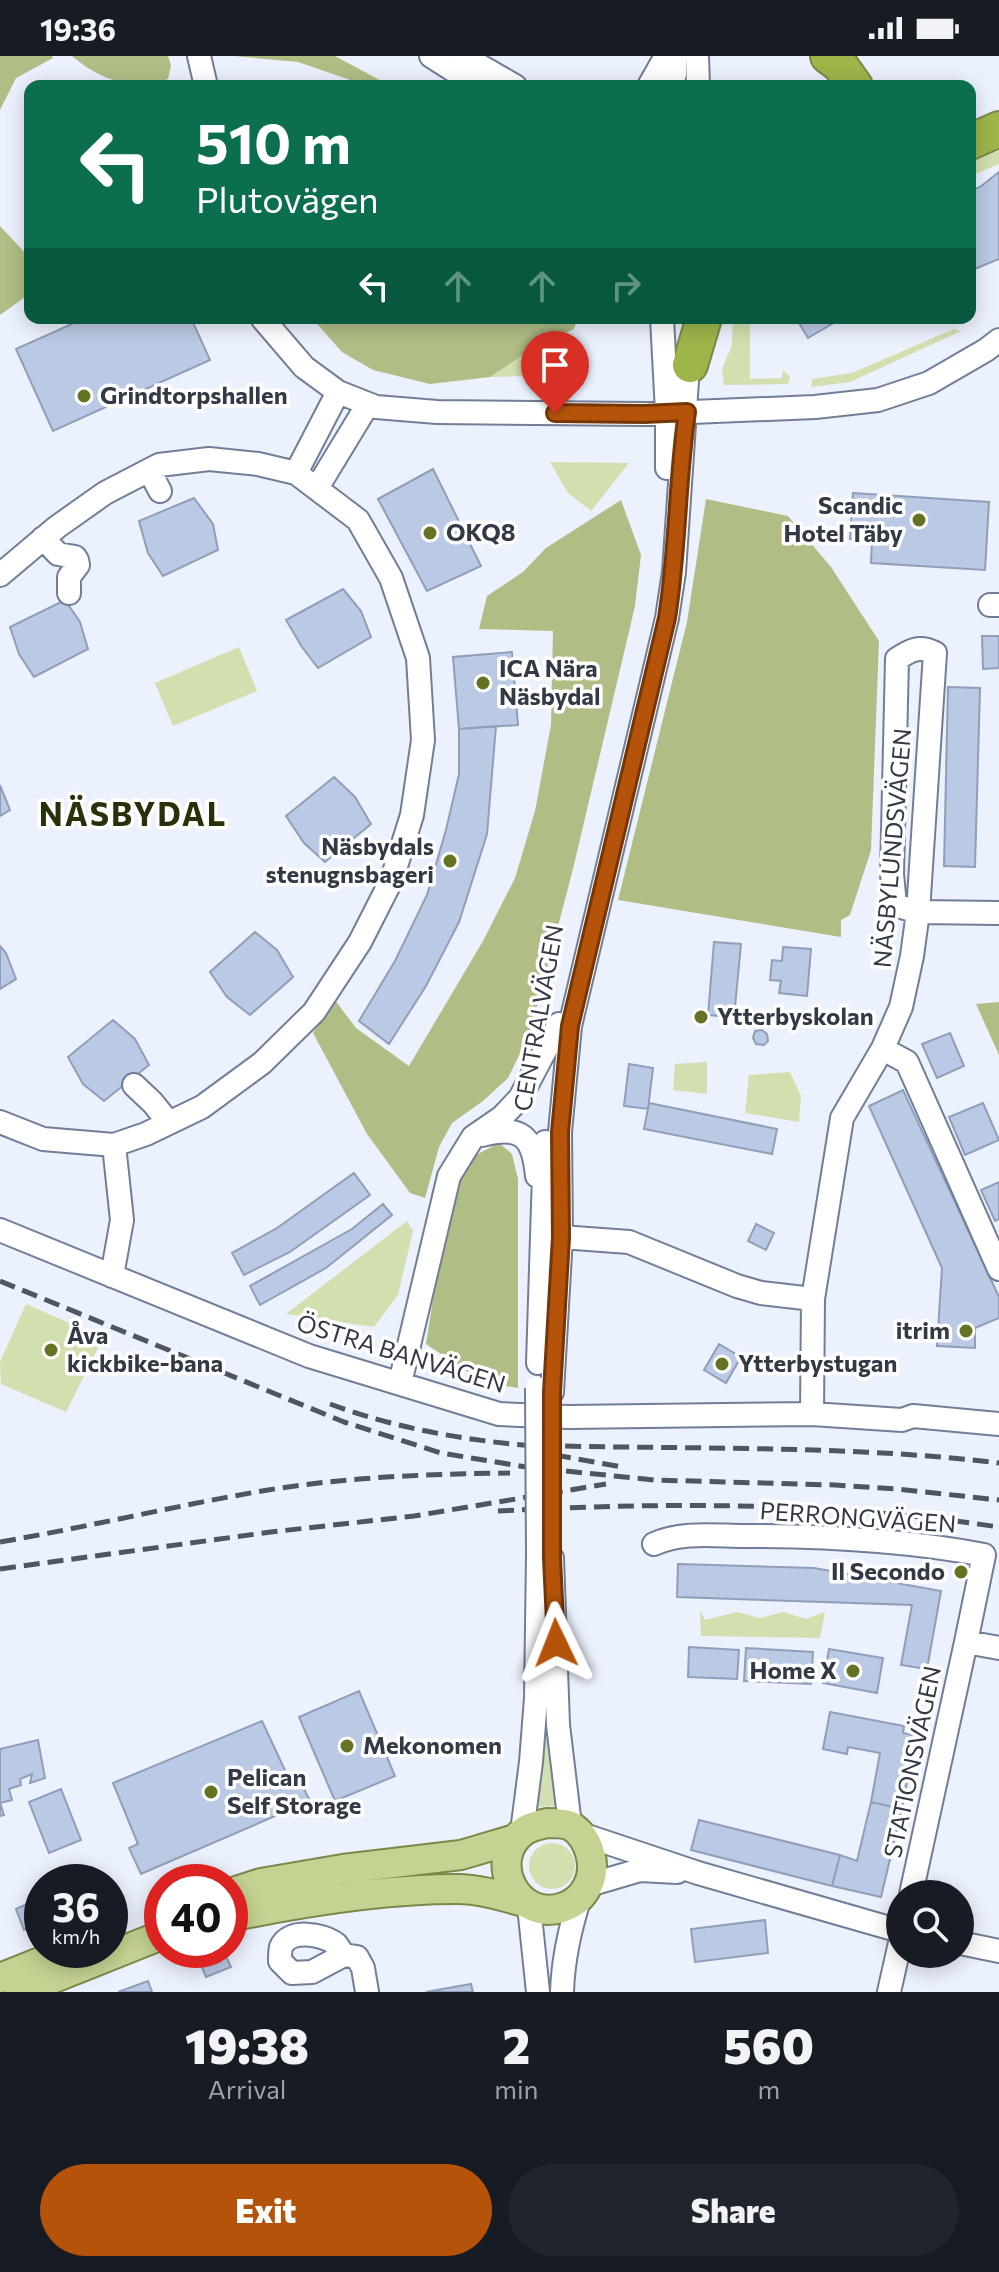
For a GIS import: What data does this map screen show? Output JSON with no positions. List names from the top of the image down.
{
  "streets": {
    "street": [
      "NÄSBYLUNDSVÄGEN",
      "CENTRALVÄGEN",
      "ÖSTRA BANVÄGEN",
      "PERRONGVÄGEN",
      "STATIONSVÄGEN"
    ]
  },
  "crossings": [
    ["NÄSBYLUNDSVÄGEN", "ÖSTRA BANVÄGEN"],
    ["PERRONGVÄGEN", "STATIONSVÄGEN"]
  ],
  "districts": ["NÄSBYDAL"],
  "places": [
    "Grindtorpshallen",
    "Scandic Hotel Täby",
    "OKQ8",
    "ICA Nära Näsbydal",
    "Näsbydals stenugnsbageri",
    "Ytterbyskolan",
    "itrim",
    "Åva kickbike-bana",
    "Ytterbystugan",
    "Il Secondo",
    "Home X",
    "Mekonomen",
    "Pelican Self Storage"
  ],
  "page": {
    "status": "19:36",
    "turn": ["510 m", "Plutovägen"],
    "speed": "36 km/h",
    "limit": "40",
    "eta": [
      "19:38",
      "Arrival",
      "2",
      "min",
      "560",
      "m"
    ],
    "buttons": ["Exit", "Share"]
  }
}
